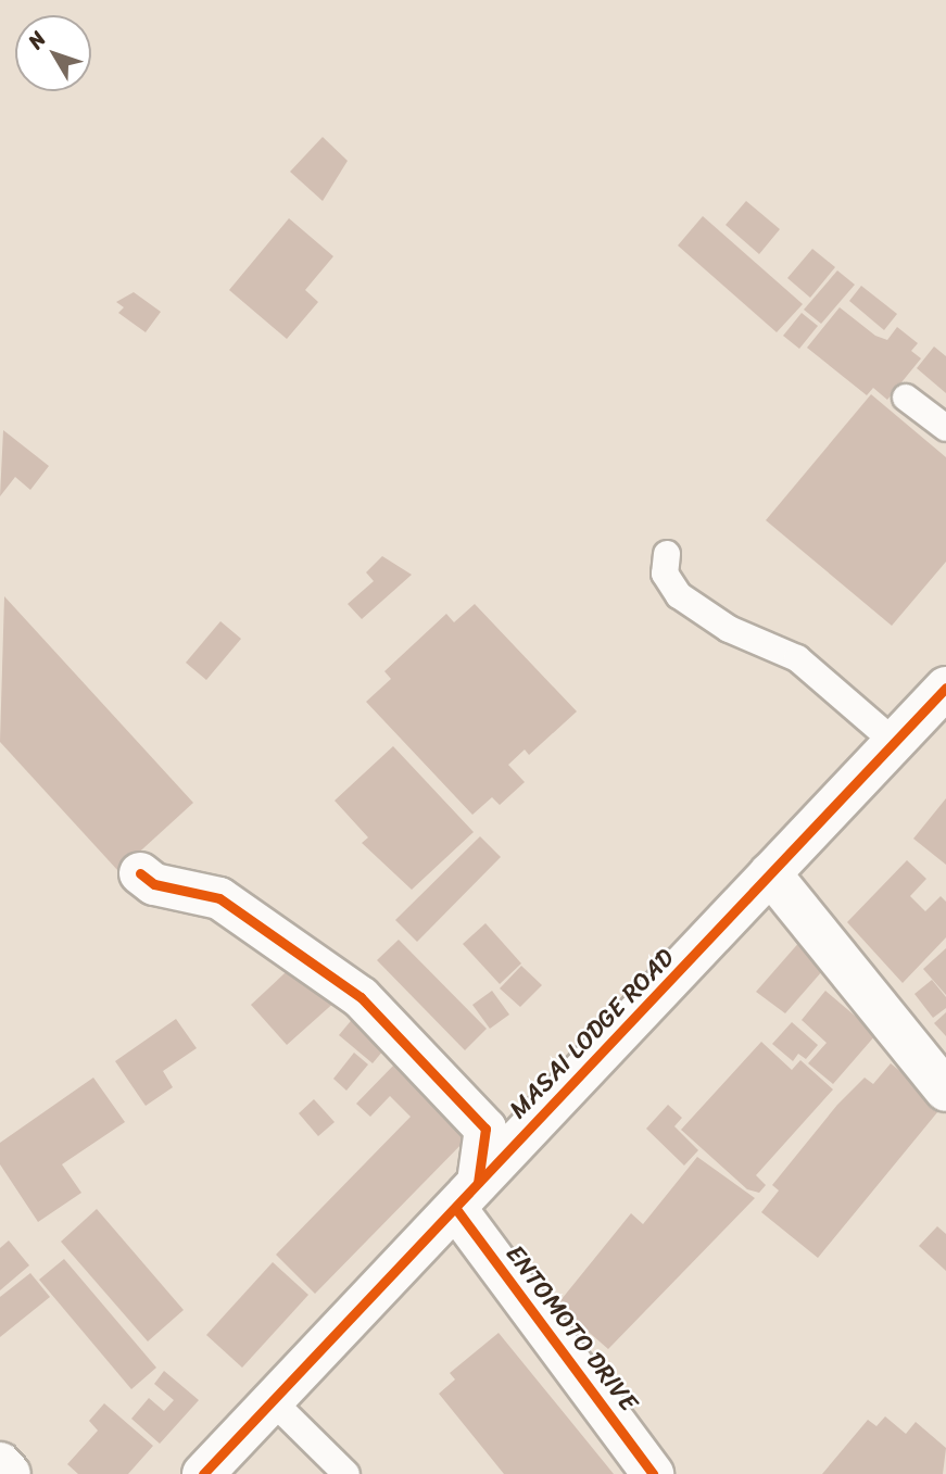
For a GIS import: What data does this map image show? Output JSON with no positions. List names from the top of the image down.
{
  "streets": {
    "street": ["MASAI LODGE ROAD", "ENTOMOTO DRIVE"]
  },
  "crossings": [
    ["MASAI LODGE ROAD", "ENTOMOTO DRIVE"]
  ],
  "north": "top left"
}
